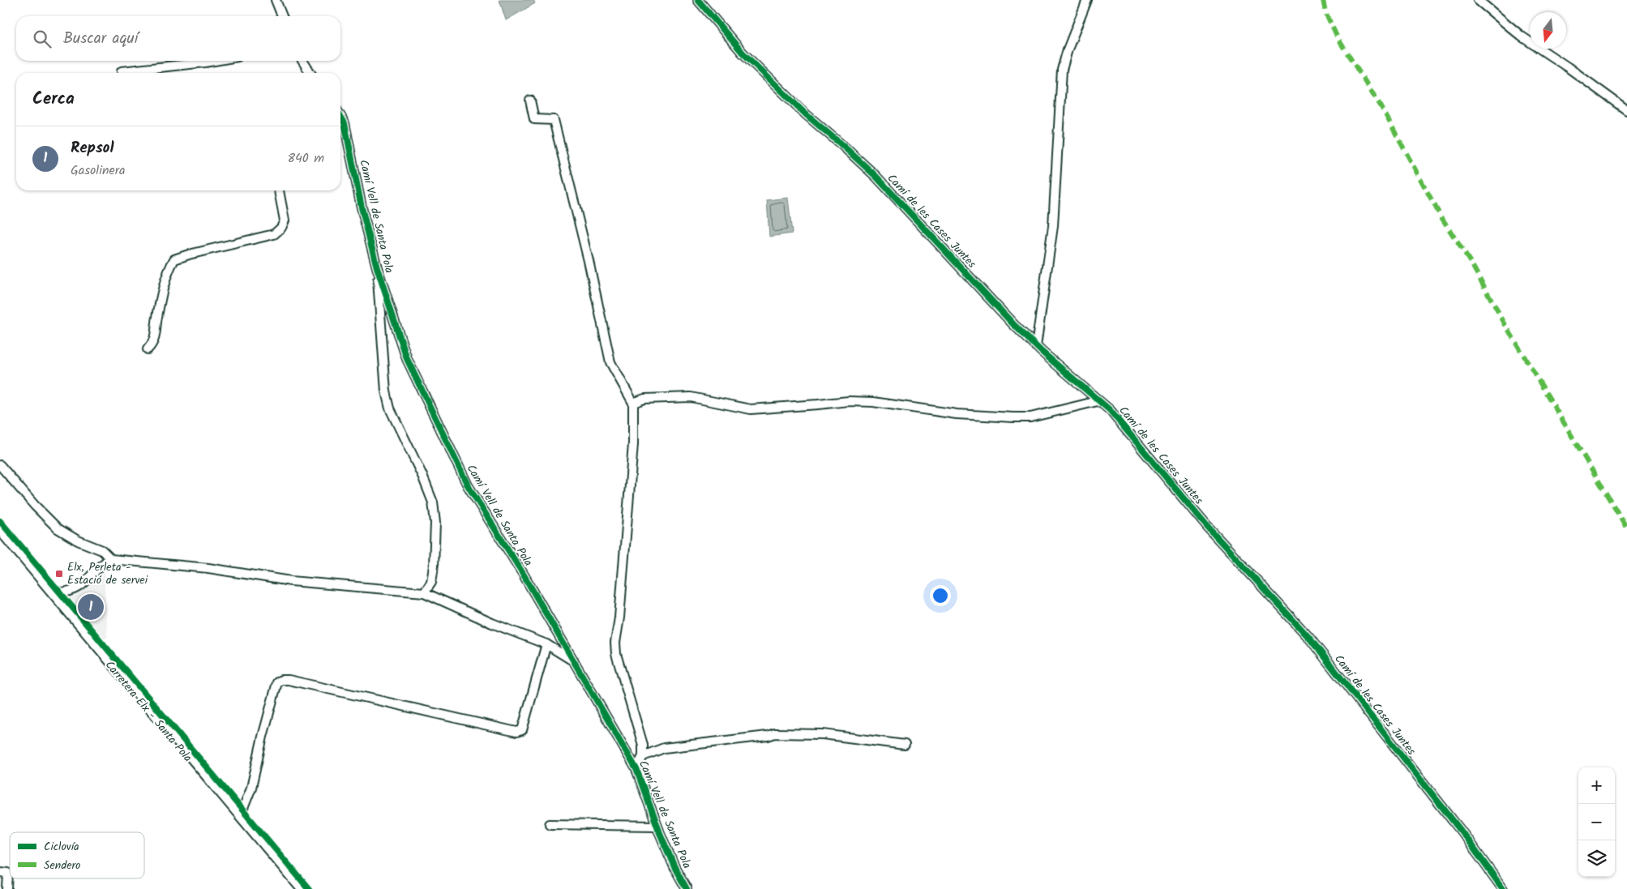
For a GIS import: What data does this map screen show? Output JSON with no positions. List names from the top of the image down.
{
  "streets": {
    "main road": ["Carretera Elx - Santa Pola"],
    "street": ["Camí Vell de Santa Pola", "Camí de les Cases Juntes"]
  },
  "places": {
    "transit": ["Elx, Perleta - Estació de servei"]
  },
  "legend": ["Ciclovía", "Sendero"],
  "north": "bottom",
  "page": {
    "search": "Buscar aquí",
    "heading": "Cerca",
    "list": [
      {
        "mark": "1",
        "name": "Repsol",
        "note": "Gasolinera",
        "value": "840 m"
      }
    ],
    "pins": "1",
    "map_buttons": ["+", "−"]
  }
}
